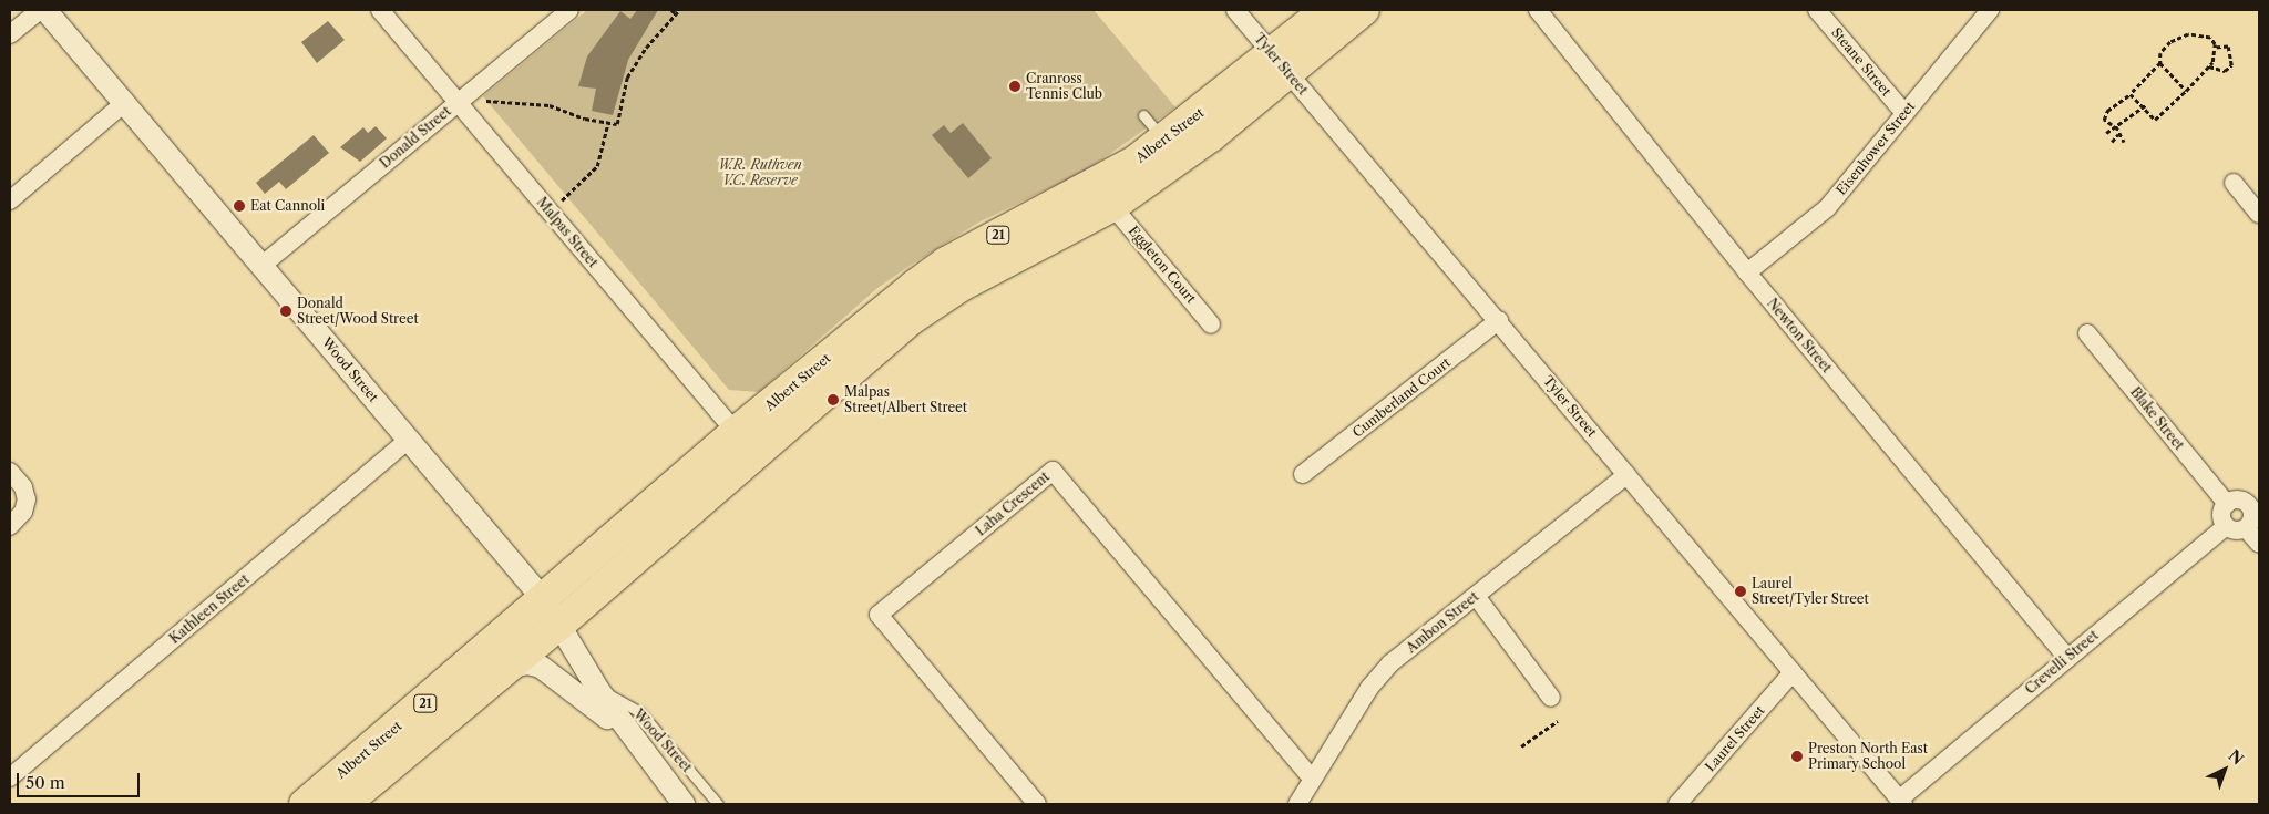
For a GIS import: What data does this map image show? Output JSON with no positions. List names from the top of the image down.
{
  "streets": {
    "highway": ["Albert Street", "21"],
    "street": [
      "Steane Street",
      "Tyler Street",
      "Donald Street",
      "Eisenhower Street",
      "Malpas Street",
      "Eggleton Court",
      "Newton Street",
      "Wood Street",
      "Cumberland Court",
      "Blake Street",
      "Laha Crescent",
      "Kathleen Street",
      "Ambon Street",
      "Crevelli Street",
      "Laurel Street"
    ]
  },
  "crossings": [
    ["Steane Street", "Eisenhower Street"],
    ["Tyler Street", "Albert Street"],
    ["Tyler Street", "Cumberland Court"],
    ["Tyler Street", "Ambon Street"],
    ["Tyler Street", "Crevelli Street"],
    ["Tyler Street", "Laurel Street"],
    ["Albert Street", "Malpas Street"],
    ["Albert Street", "Eggleton Court"],
    ["Albert Street", "Wood Street"],
    ["Donald Street", "Malpas Street"],
    ["Donald Street", "Wood Street"],
    ["Eisenhower Street", "Newton Street"],
    ["Newton Street", "Crevelli Street"],
    ["Wood Street", "Kathleen Street"],
    ["Blake Street", "Crevelli Street"],
    ["Laha Crescent", "Ambon Street"]
  ],
  "parks": ["W.R. Ruthven V.C. Reserve"],
  "places": [
    "Cranross Tennis Club",
    "Eat Cannoli",
    "Donald Street/Wood Street",
    "Malpas Street/Albert Street",
    "Laurel Street/Tyler Street",
    "Preston North East Primary School"
  ],
  "scale_bar": "50 m",
  "north": "top right"
}
